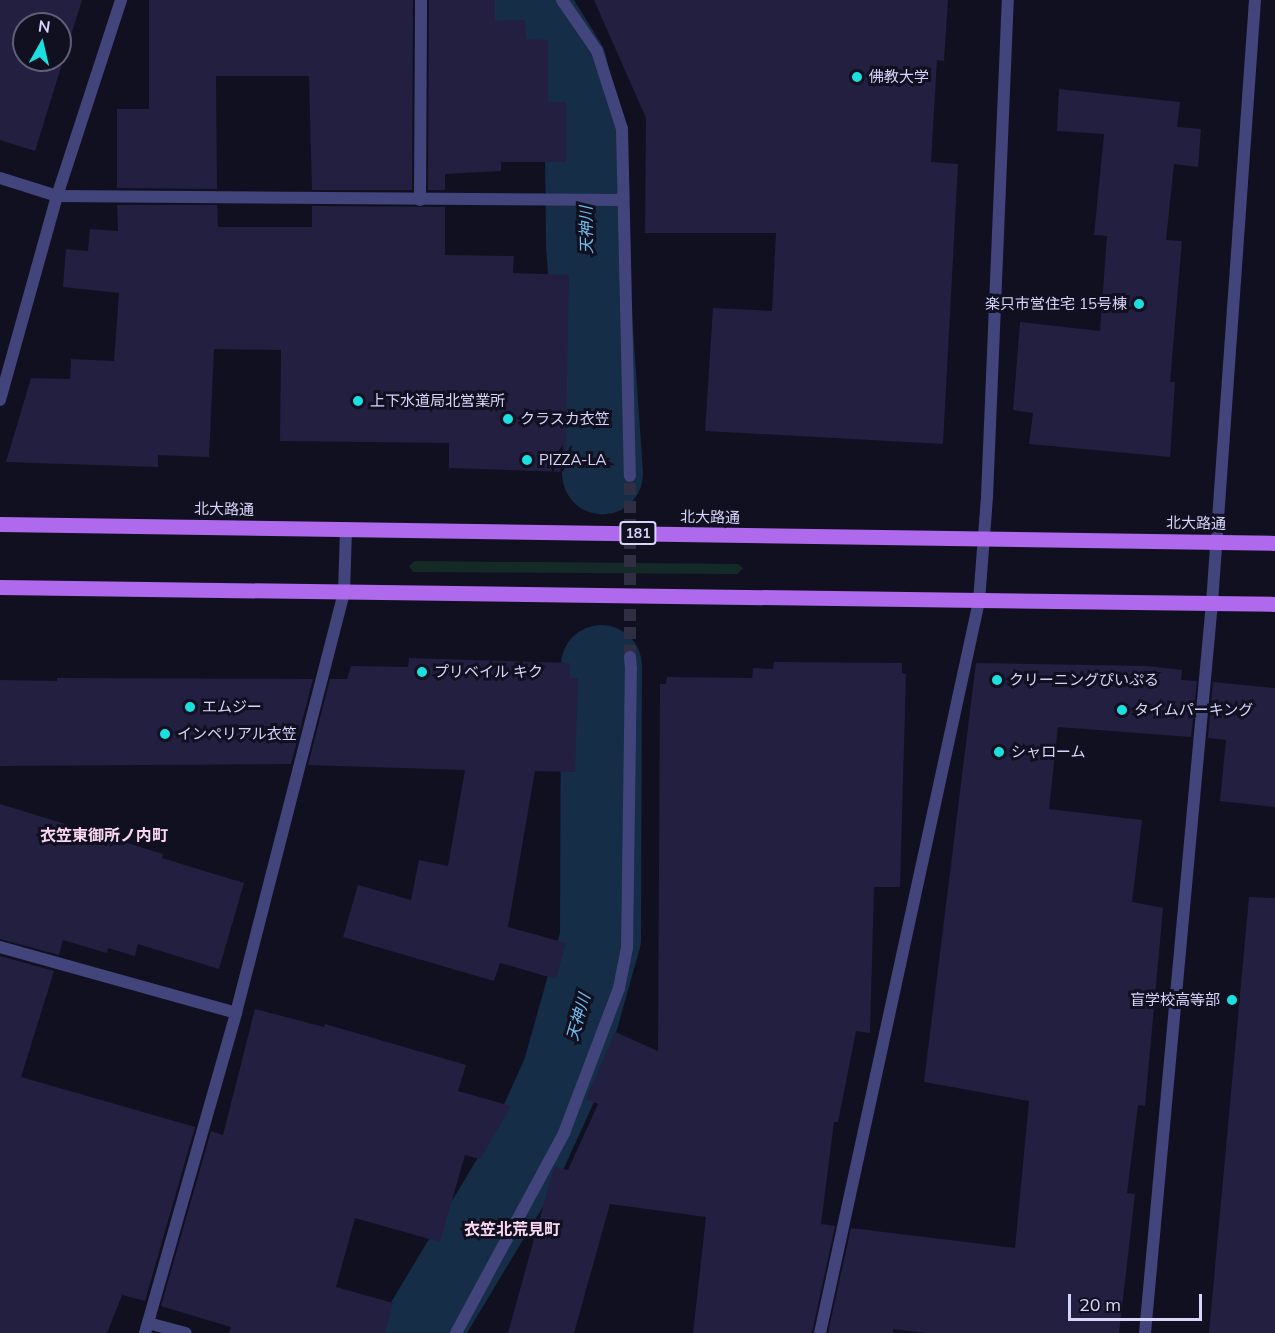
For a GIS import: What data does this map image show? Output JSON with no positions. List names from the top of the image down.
{
  "streets": {
    "main road": ["北大路通", "181"]
  },
  "districts": ["衣笠東御所ノ内町", "衣笠北荒見町"],
  "water": ["天神川"],
  "places": [
    "佛教大学",
    "楽只市営住宅 15号棟",
    "上下水道局北営業所",
    "クラスカ衣笠",
    "PIZZA-LA",
    "プリベイル キク",
    "クリーニングぴいぷる",
    "エムジー",
    "タイムパーキング",
    "インペリアル衣笠",
    "シャローム",
    "盲学校高等部"
  ],
  "scale_bar": "20 m",
  "north": "top"
}
